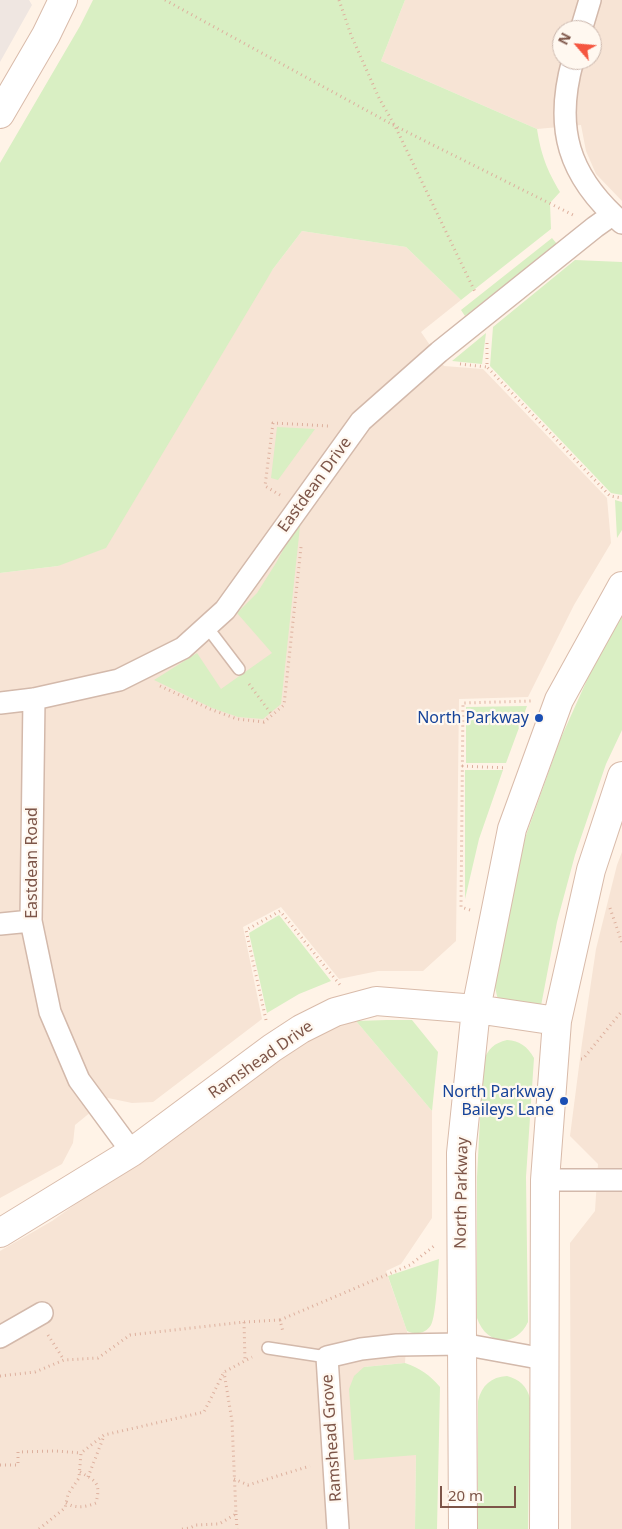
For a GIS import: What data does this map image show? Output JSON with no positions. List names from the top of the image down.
{
  "streets": {
    "street": [
      "Eastdean Drive",
      "Eastdean Road",
      "Ramshead Drive",
      "North Parkway",
      "Ramshead Grove"
    ]
  },
  "crossings": [
    ["Eastdean Drive", "Eastdean Road"],
    ["Eastdean Road", "Ramshead Drive"],
    ["Ramshead Drive", "North Parkway"],
    ["North Parkway", "Ramshead Grove"]
  ],
  "places": ["North Parkway", "North Parkway Baileys Lane"],
  "scale_bar": "20 m",
  "north": "top left"
}
